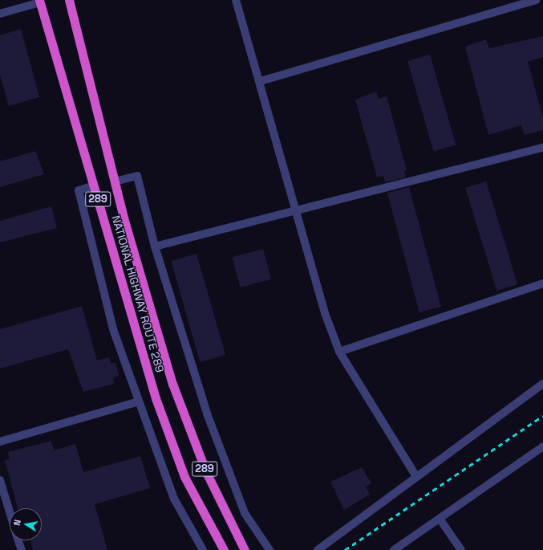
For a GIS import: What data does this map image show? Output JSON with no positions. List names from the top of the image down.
{
  "streets": {
    "highway": ["289", "NATIONAL HIGHWAY ROUTE 289"]
  },
  "north": "left"
}
